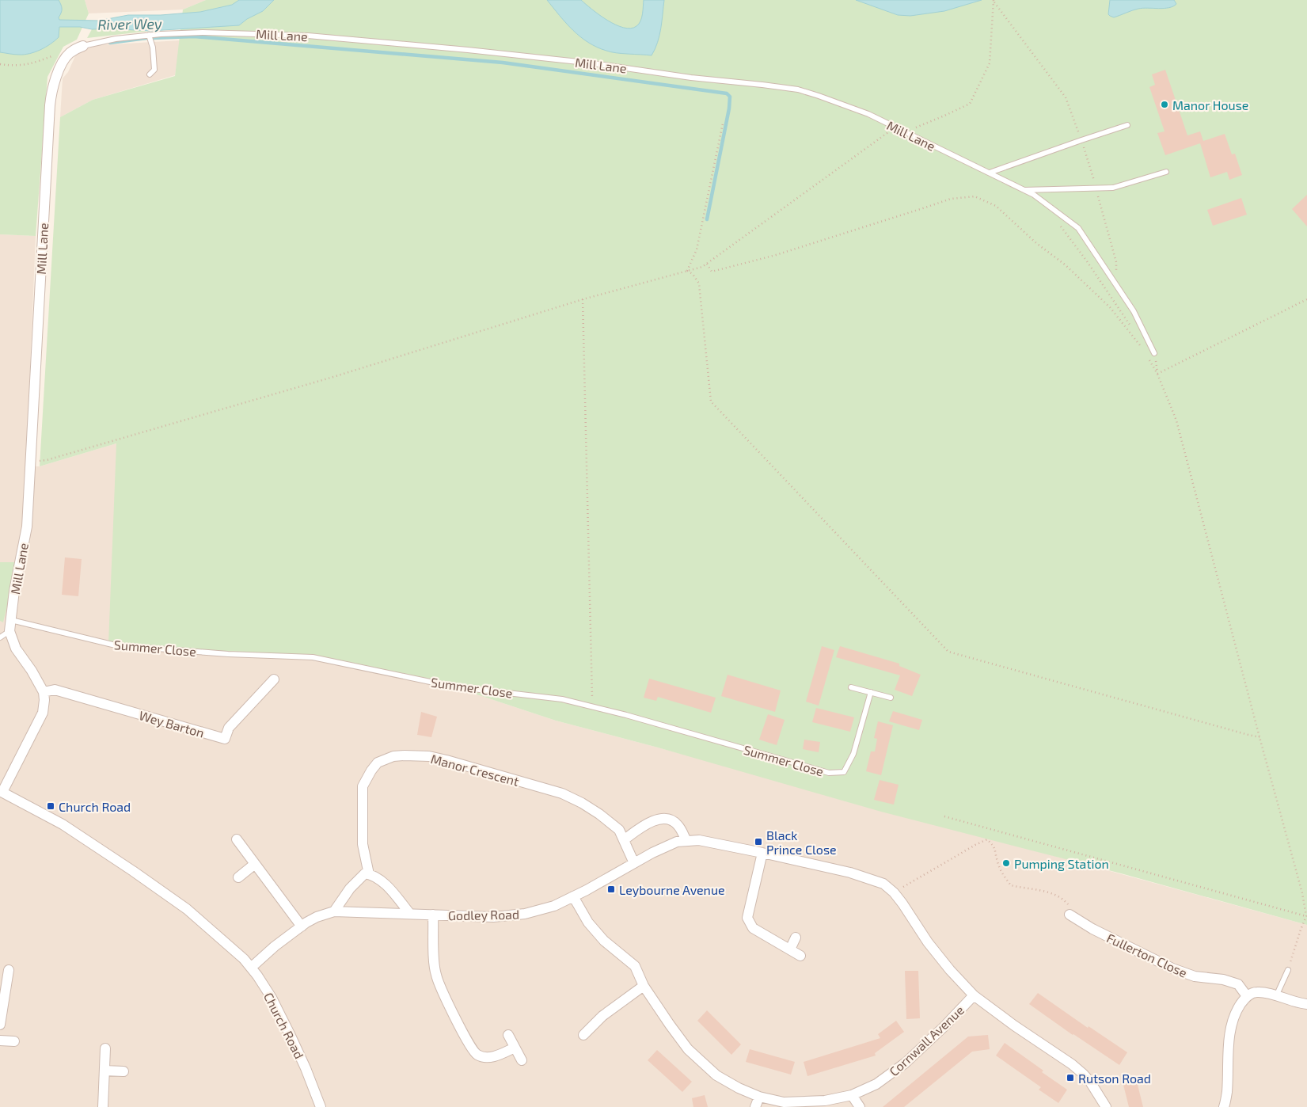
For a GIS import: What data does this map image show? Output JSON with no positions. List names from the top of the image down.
{
  "streets": {
    "street": [
      "Mill Lane",
      "Wey Barton",
      "Manor Crescent",
      "Godley Road",
      "Fullerton Close",
      "Church Road",
      "Cornwall Avenue"
    ],
    "lane": ["Summer Close"]
  },
  "crossings": [
    ["Mill Lane", "Summer Close"],
    ["Mill Lane", "Wey Barton"],
    ["Manor Crescent", "Godley Road"],
    ["Godley Road", "Church Road"],
    ["Godley Road", "Cornwall Avenue"]
  ],
  "water": ["River Wey"],
  "places": {
    "other": ["Manor House", "Pumping Station"],
    "transit": [
      "Church Road",
      "Black Prince Close",
      "Leybourne Avenue",
      "Rutson Road"
    ]
  }
}
